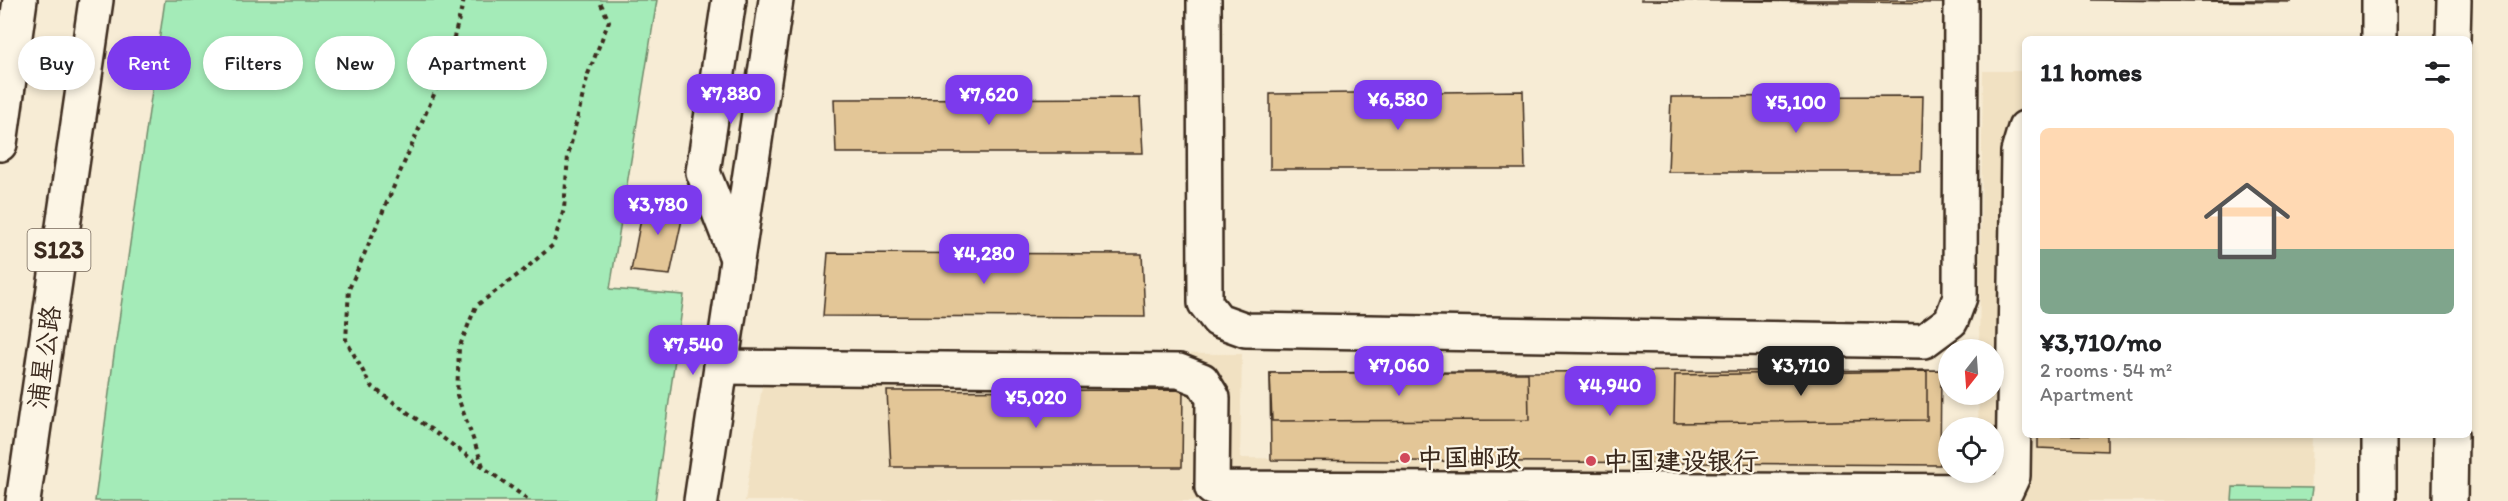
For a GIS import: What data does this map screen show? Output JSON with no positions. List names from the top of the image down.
{
  "streets": {
    "street": ["S123", "浦星公路"]
  },
  "places": ["中国邮政", "中国建设银行"],
  "north": "bottom",
  "page": {
    "chip": [
      "Buy",
      "Rent",
      "Filters",
      "New",
      "Apartment"
    ],
    "heading": "11 homes",
    "price": [
      "¥7,880",
      "¥7,620",
      "¥6,580",
      "¥5,100",
      "¥3,780",
      "¥4,280",
      "¥7,540",
      "¥7,060",
      "¥3,710",
      "¥4,940",
      "¥5,020"
    ],
    "list": [
      {
        "name": "¥3,710/mo",
        "note": "2 rooms · 54 m² · Apartment"
      }
    ]
  }
}
